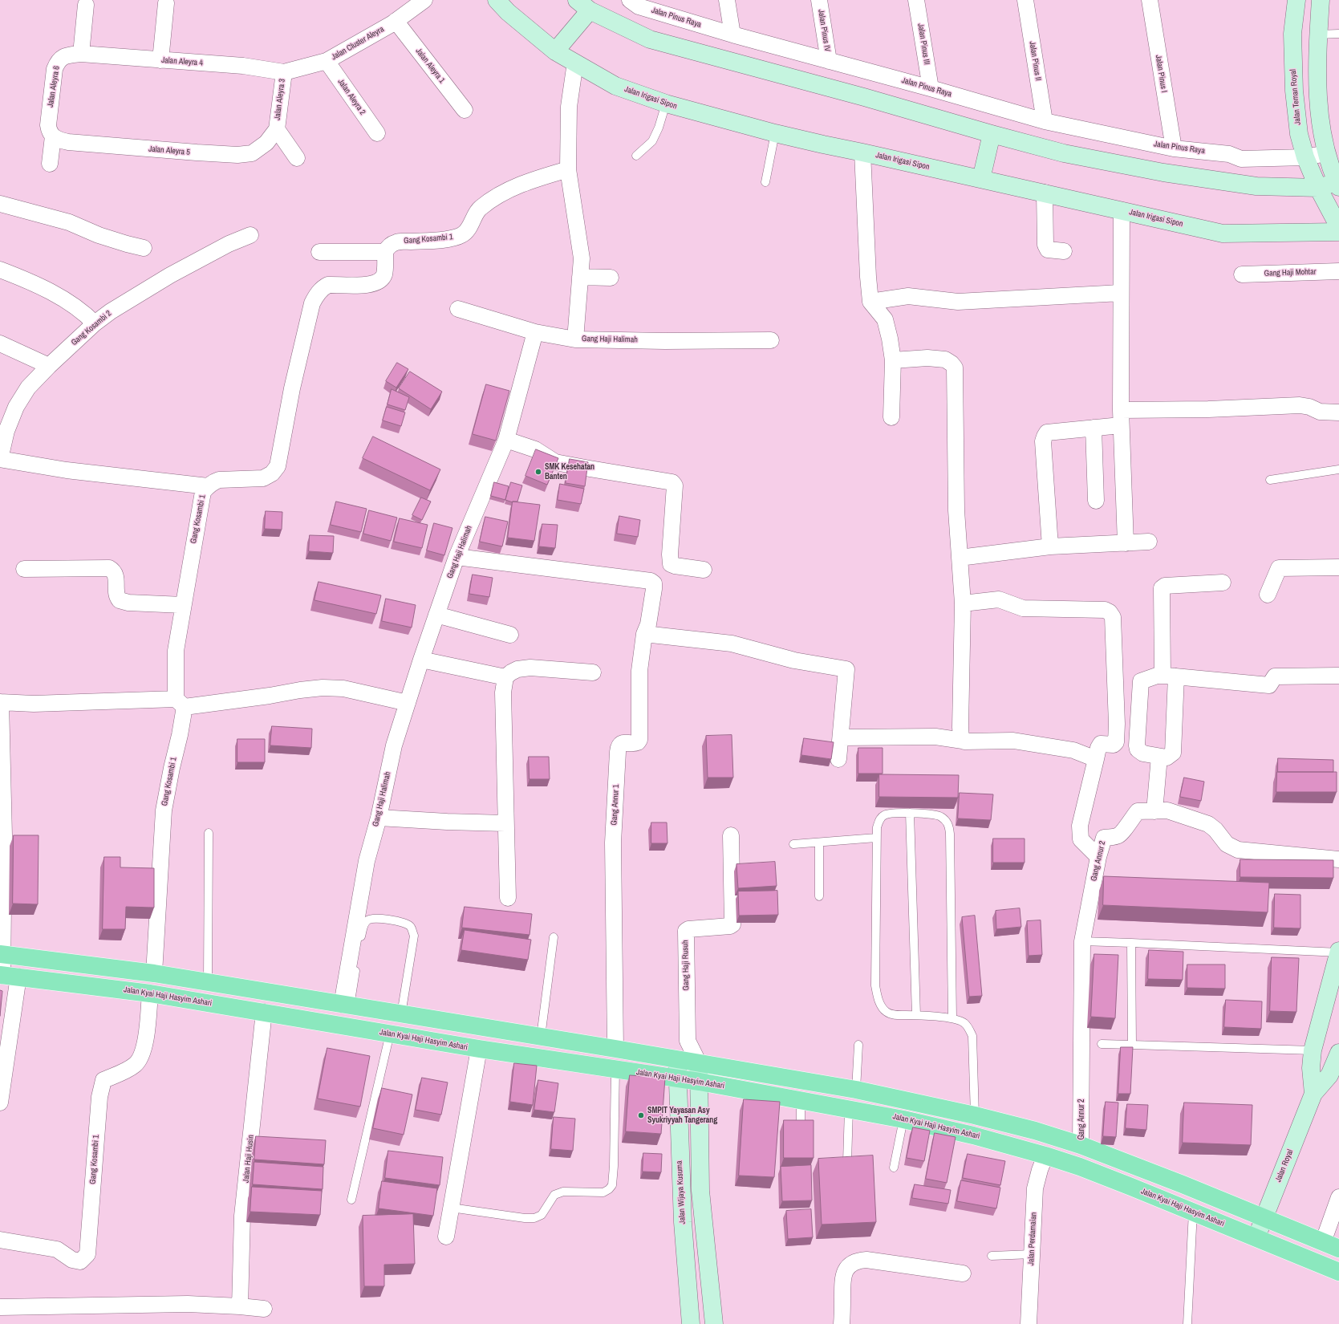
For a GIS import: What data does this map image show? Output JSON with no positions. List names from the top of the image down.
{
  "streets": {
    "main road": ["Jalan Kyai Haji Hasyim Ashari"],
    "street": [
      "Jalan Pinus Raya",
      "Jalan Pinus IV",
      "Jalan Cluster Aleyra",
      "Jalan Pinus III",
      "Jalan Pinus II",
      "Jalan Aleyra 4",
      "Jalan Aleyra 1",
      "Jalan Pinus I",
      "Jalan Aleyra 6",
      "Jalan Aleyra 2",
      "Jalan Teman Royal",
      "Jalan Irigasi Sipon",
      "Jalan Aleyra 3",
      "Jalan Aleyra 5",
      "Gang Kosambi 1",
      "Gang Haji Mohtar",
      "Gang Kosambi 2",
      "Gang Haji Halimah",
      "Gang Annur 1",
      "Gang Annur 2",
      "Gang Haji Rusuh",
      "Jalan Haji Husin",
      "Jalan Royal",
      "Jalan Wijaya Kusuma",
      "Jalan Perdamaian"
    ]
  },
  "crossings": [
    ["Jalan Pinus Raya", "Jalan Pinus IV"],
    ["Jalan Pinus Raya", "Jalan Pinus III"],
    ["Jalan Pinus Raya", "Jalan Pinus II"],
    ["Jalan Pinus Raya", "Jalan Pinus I"],
    ["Jalan Pinus Raya", "Jalan Teman Royal"],
    ["Jalan Cluster Aleyra", "Jalan Aleyra 4"],
    ["Jalan Cluster Aleyra", "Jalan Aleyra 1"],
    ["Jalan Cluster Aleyra", "Jalan Aleyra 2"],
    ["Jalan Cluster Aleyra", "Jalan Aleyra 3"],
    ["Jalan Aleyra 4", "Jalan Aleyra 6"],
    ["Jalan Aleyra 4", "Jalan Aleyra 3"],
    ["Jalan Aleyra 6", "Jalan Aleyra 5"],
    ["Jalan Aleyra 3", "Jalan Aleyra 5"],
    ["Gang Kosambi 1", "Jalan Kyai Haji Hasyim Ashari"],
    ["Gang Haji Halimah", "Gang Annur 1"],
    ["Gang Haji Rusuh", "Jalan Wijaya Kusuma"],
    ["Jalan Kyai Haji Hasyim Ashari", "Jalan Haji Husin"],
    ["Jalan Kyai Haji Hasyim Ashari", "Jalan Royal"],
    ["Jalan Kyai Haji Hasyim Ashari", "Jalan Wijaya Kusuma"],
    ["Jalan Kyai Haji Hasyim Ashari", "Jalan Perdamaian"]
  ],
  "places": ["SMK Kesehatan Banten", "SMPIT Yayasan Asy Syukriyyah Tangerang"]
}
